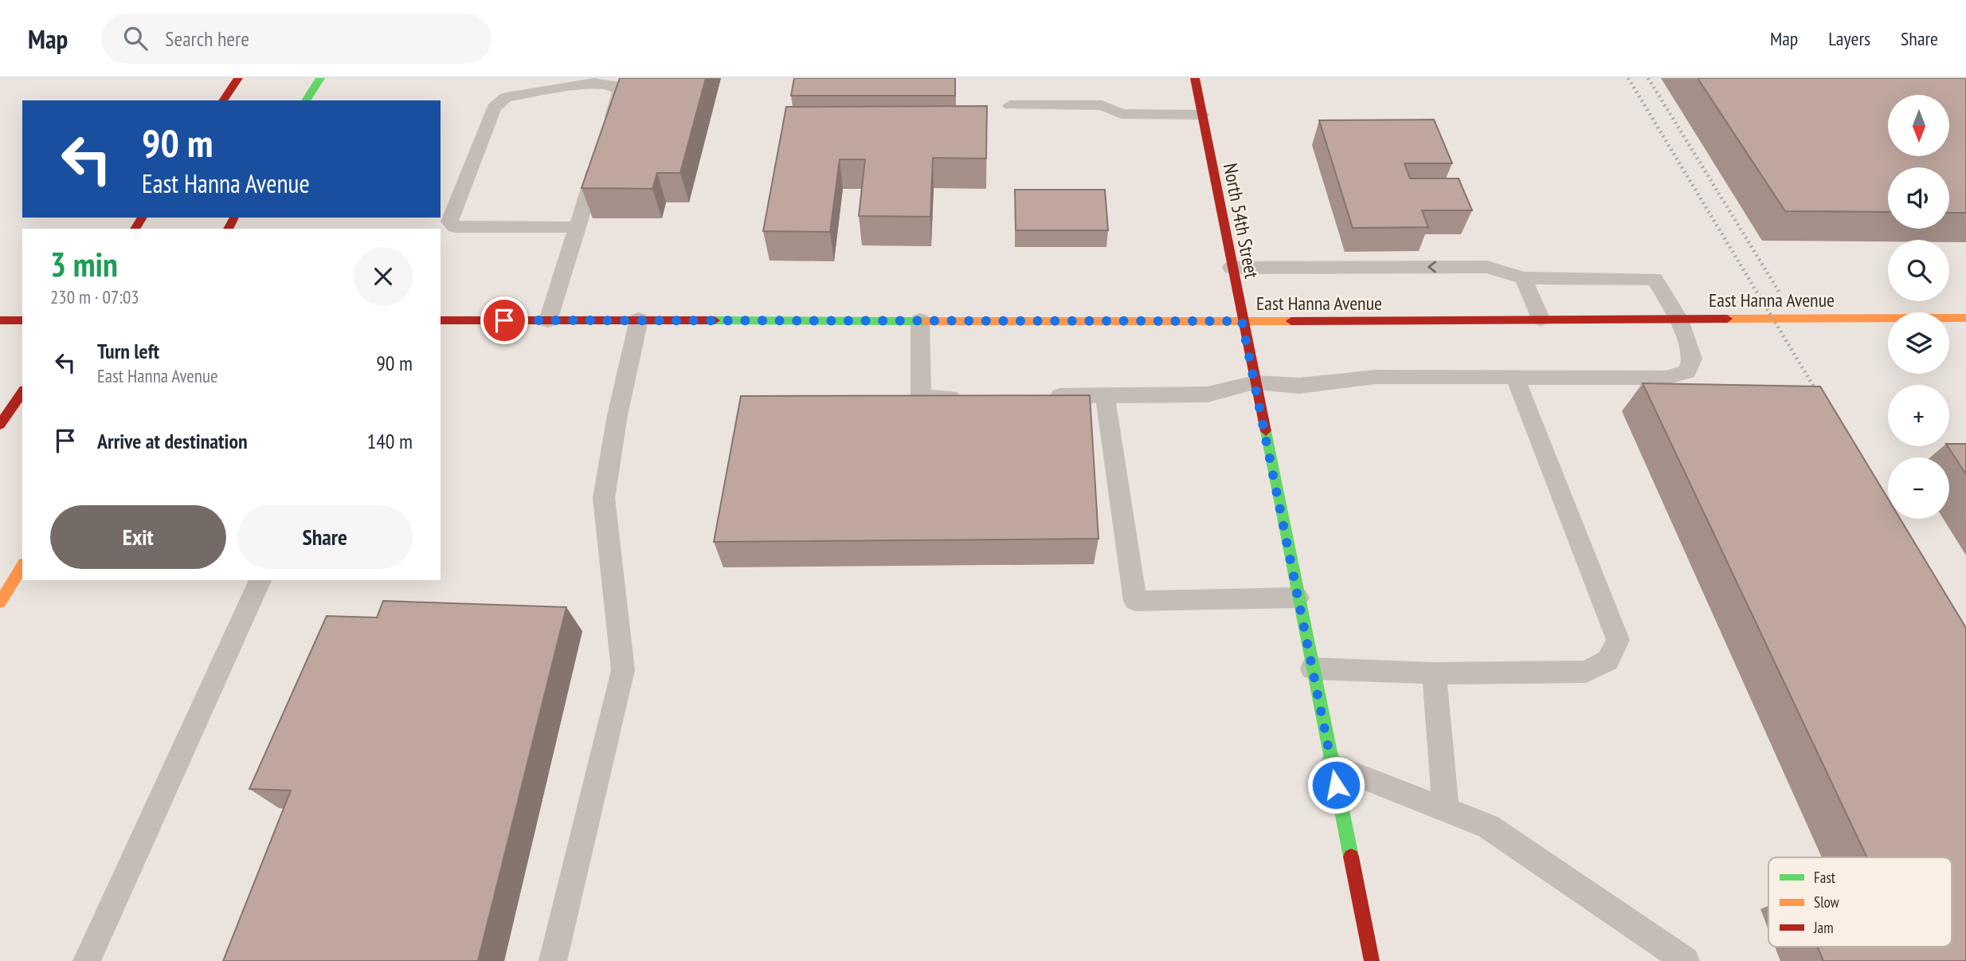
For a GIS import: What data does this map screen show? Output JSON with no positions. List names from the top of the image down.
{
  "streets": {
    "street": ["North 54th Street", "East Hanna Avenue"]
  },
  "crossings": [
    ["North 54th Street", "East Hanna Avenue"]
  ],
  "legend": ["Fast", "Slow", "Jam"],
  "north": "bottom",
  "page": {
    "header": "Map",
    "search": "Search here",
    "nav": ["Map", "Layers", "Share"],
    "map_buttons": ["+", "−"],
    "turn": ["90 m", "East Hanna Avenue"],
    "heading": ["3 min", "230 m · 07:03"],
    "list": [
      {
        "name": "Turn left",
        "note": "East Hanna Avenue",
        "value": "90 m"
      },
      {
        "name": "Arrive at destination",
        "value": "140 m"
      }
    ],
    "buttons": ["Exit", "Share"]
  }
}
